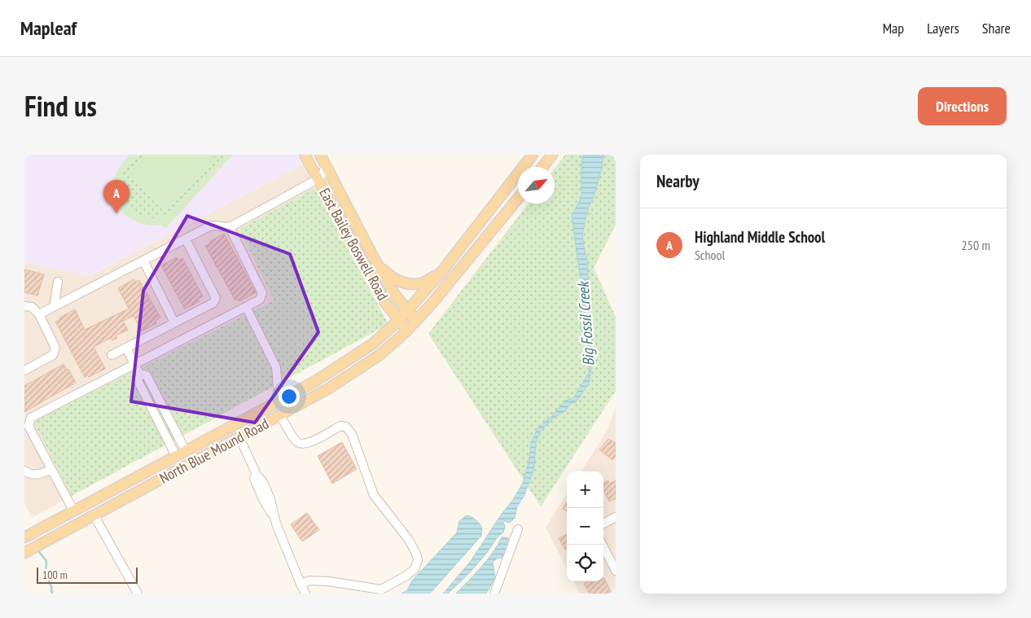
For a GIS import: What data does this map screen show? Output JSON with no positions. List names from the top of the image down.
{
  "streets": {
    "main road": ["East Bailey Boswell Road", "North Blue Mound Road"]
  },
  "crossings": [
    ["East Bailey Boswell Road", "North Blue Mound Road"]
  ],
  "water": ["Big Fossil Creek"],
  "scale_bar": "100 m",
  "north": "top right",
  "page": {
    "header": "Mapleaf",
    "nav": ["Map", "Layers", "Share"],
    "title": "Find us",
    "buttons": "Directions",
    "heading": "Nearby",
    "pins": "A",
    "list": [
      {
        "mark": "A",
        "name": "Highland Middle School",
        "note": "School",
        "value": "250 m"
      }
    ],
    "map_buttons": ["+", "−"],
    "scale": "100 m"
  }
}
